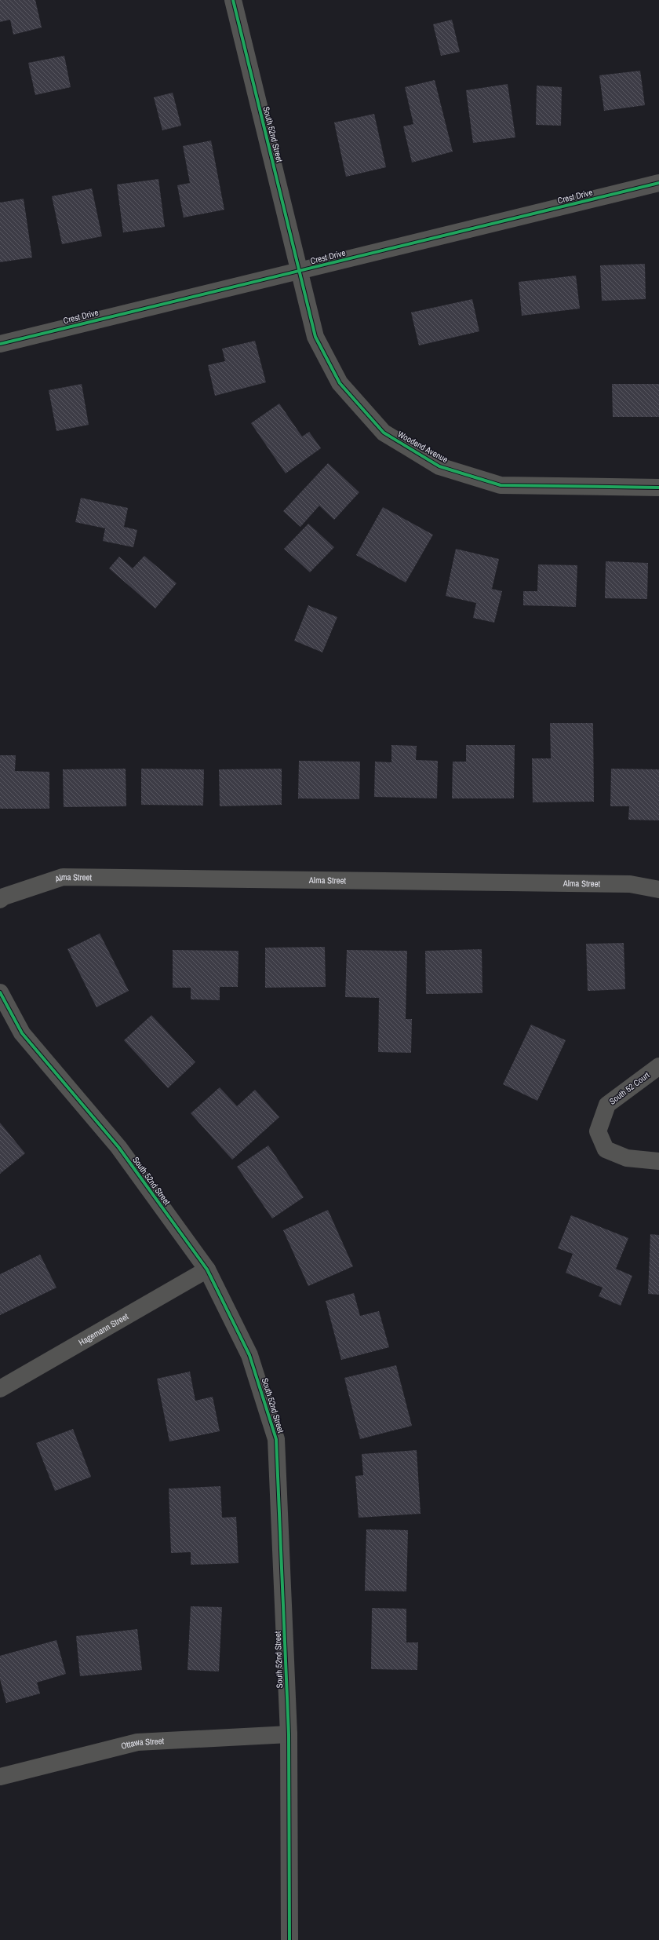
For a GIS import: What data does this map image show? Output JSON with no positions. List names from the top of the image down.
{
  "streets": {
    "street": [
      "South 52nd Street",
      "Crest Drive",
      "Woodend Avenue",
      "Alma Street",
      "South 52 Court",
      "Hagemann Street",
      "Ottawa Street"
    ]
  },
  "crossings": [
    ["South 52nd Street", "Crest Drive"],
    ["South 52nd Street", "Woodend Avenue"],
    ["South 52nd Street", "Hagemann Street"],
    ["South 52nd Street", "Ottawa Street"],
    ["Crest Drive", "Woodend Avenue"]
  ]
}
